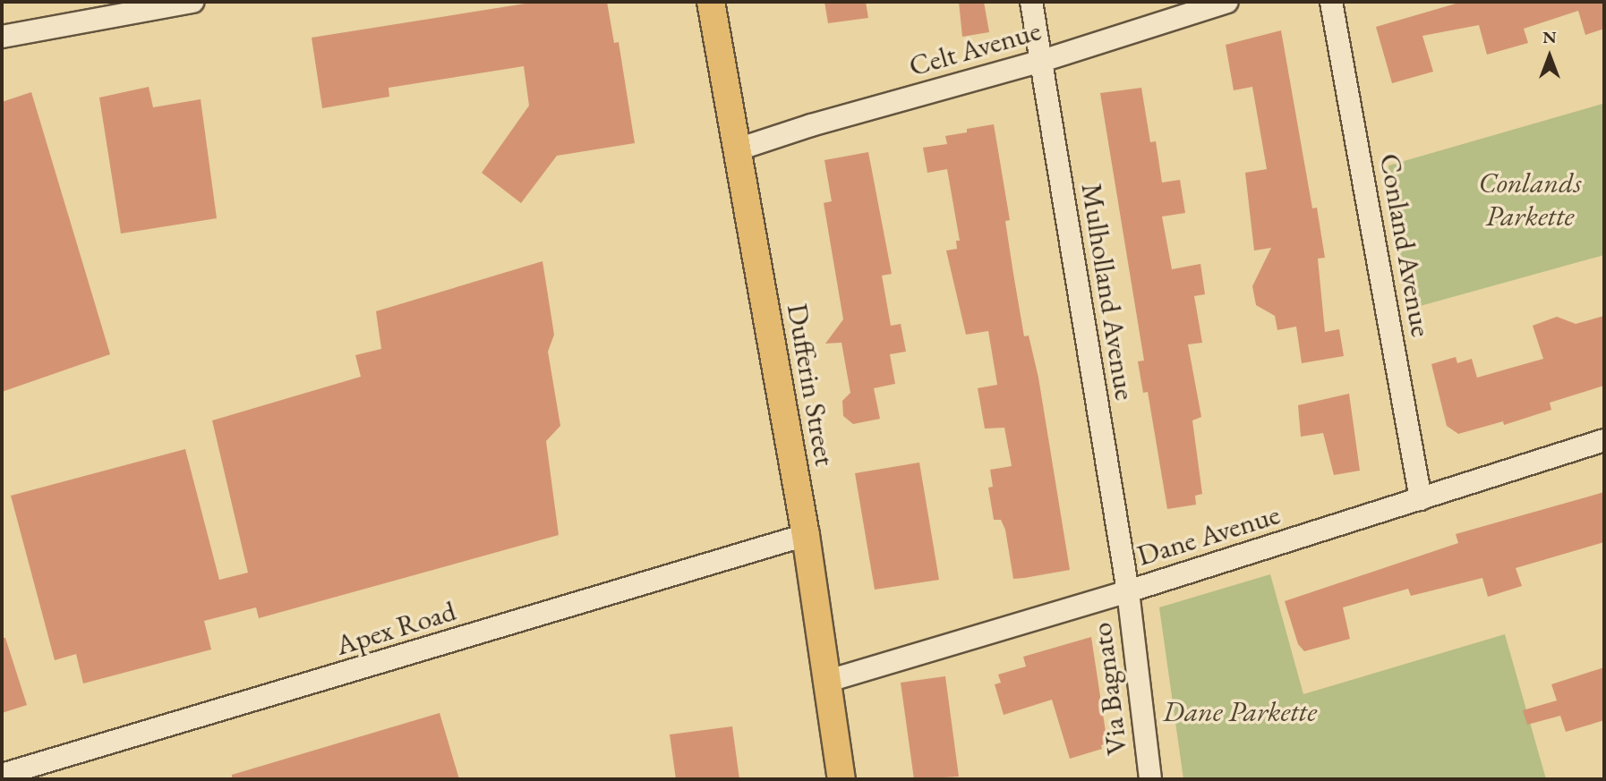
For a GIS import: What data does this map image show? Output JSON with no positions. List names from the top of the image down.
{
  "streets": {
    "main road": ["Dufferin Street"],
    "street": [
      "Celt Avenue",
      "Conland Avenue",
      "Mulholland Avenue",
      "Dane Avenue",
      "Apex Road",
      "Via Bagnato"
    ]
  },
  "crossings": [
    ["Celt Avenue", "Mulholland Avenue"],
    ["Celt Avenue", "Dufferin Street"],
    ["Conland Avenue", "Dane Avenue"],
    ["Mulholland Avenue", "Dane Avenue"],
    ["Mulholland Avenue", "Via Bagnato"],
    ["Dufferin Street", "Dane Avenue"],
    ["Dufferin Street", "Apex Road"],
    ["Dane Avenue", "Via Bagnato"]
  ],
  "parks": ["Conlands Parkette", "Dane Parkette"],
  "north": "top"
}
